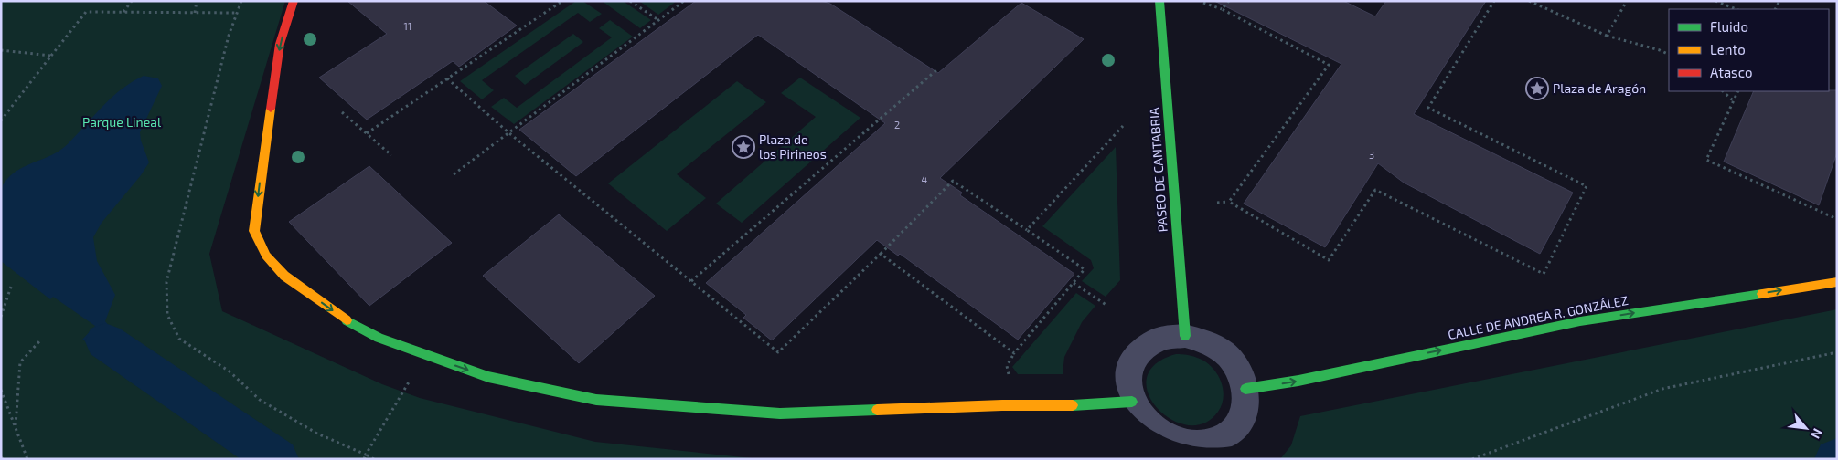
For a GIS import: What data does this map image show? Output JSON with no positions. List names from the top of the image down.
{
  "streets": {
    "street": ["PASEO DE CANTABRIA", "CALLE DE ANDREA R. GONZÁLEZ"]
  },
  "crossings": [
    ["PASEO DE CANTABRIA", "CALLE DE ANDREA R. GONZÁLEZ"]
  ],
  "one_way": ["CALLE DE ANDREA R. GONZÁLEZ"],
  "parks": ["Parque Lineal"],
  "places": {
    "place": ["Plaza de Aragón", "Plaza de los Pirineos"]
  },
  "house_numbers": [
    "11",
    "2",
    "3",
    "4"
  ],
  "legend": ["Fluido", "Lento", "Atasco"],
  "north": "bottom right"
}
